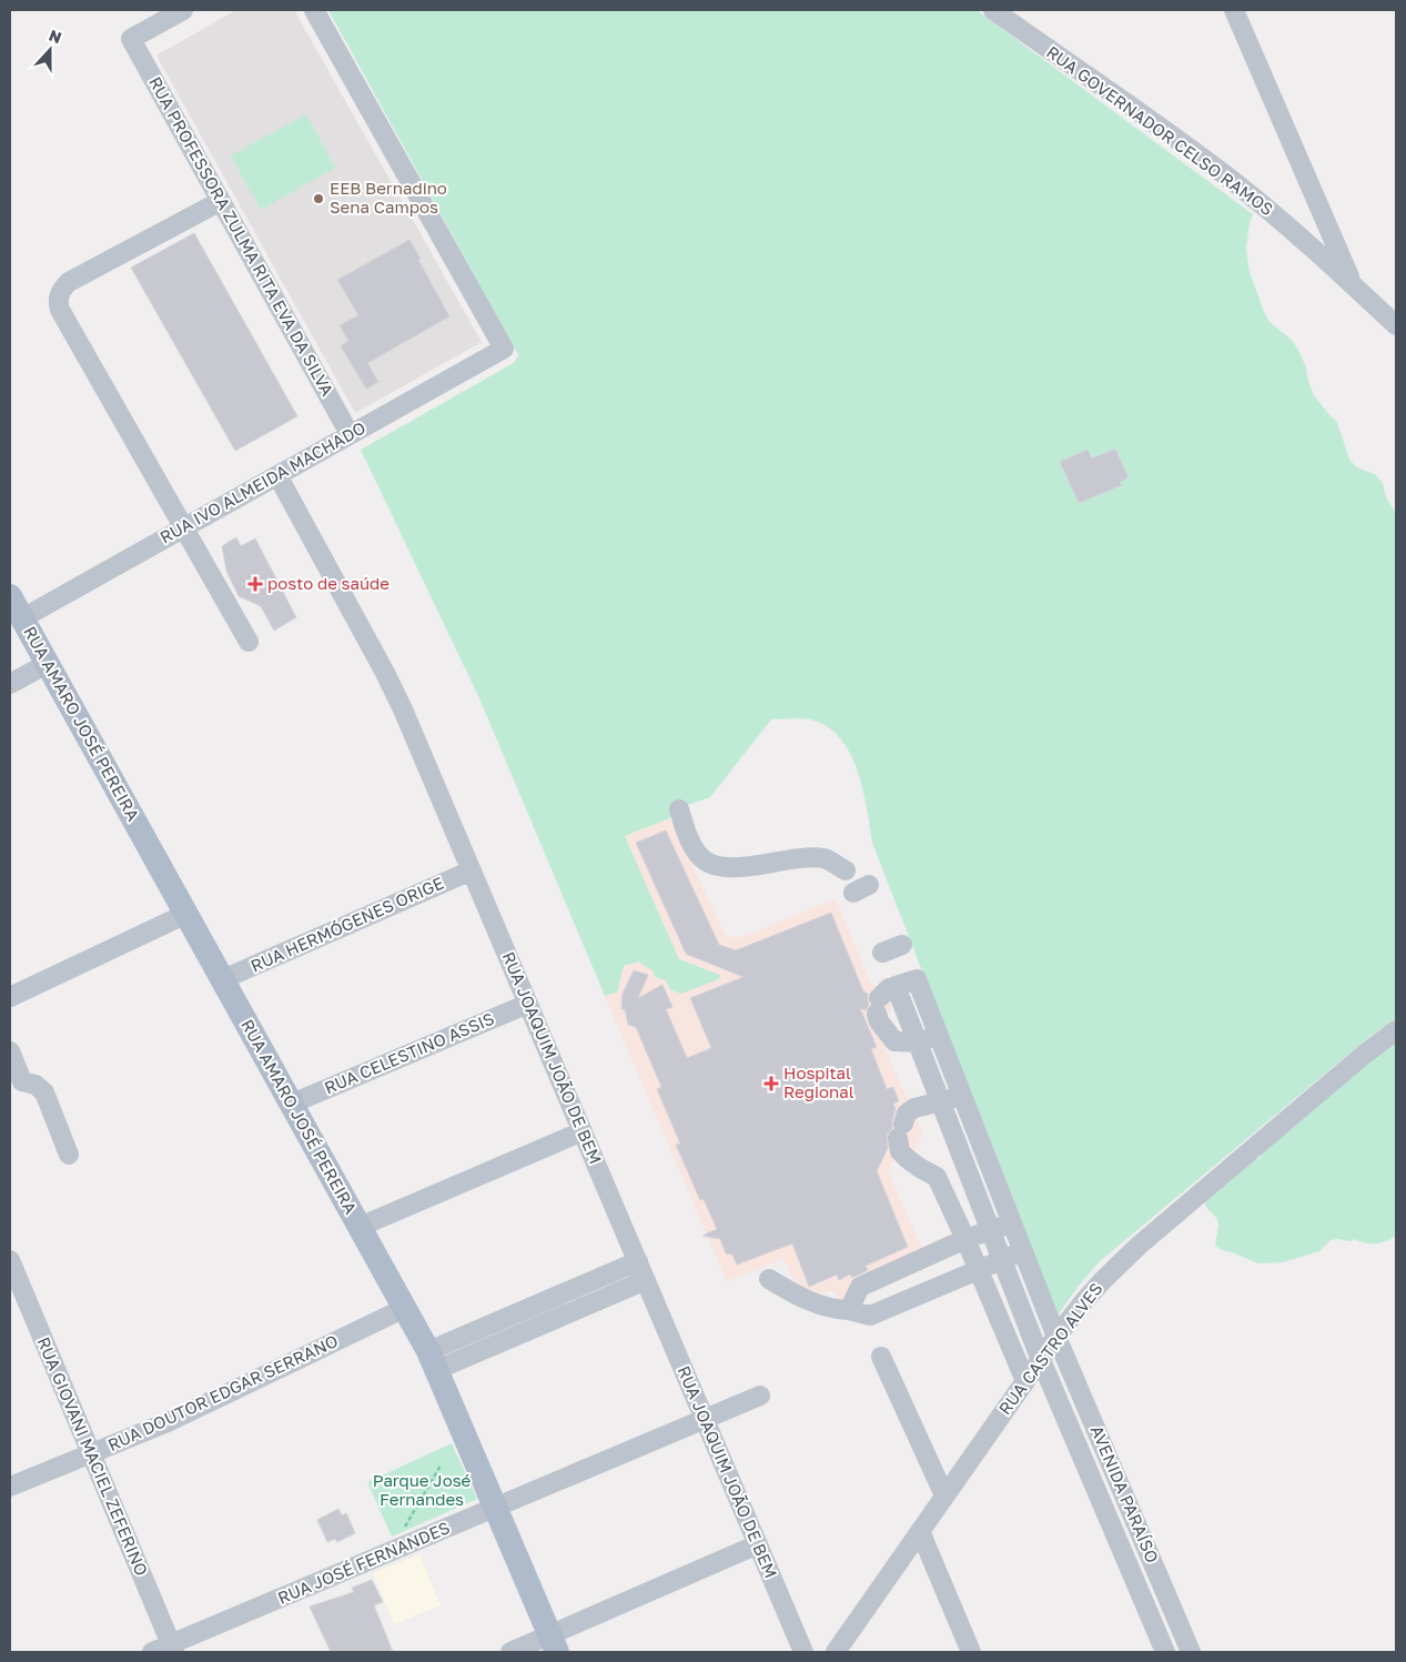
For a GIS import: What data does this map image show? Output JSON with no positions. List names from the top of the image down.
{
  "streets": {
    "main road": ["RUA AMARO JOSÉ PEREIRA"],
    "street": [
      "RUA GOVERNADOR CELSO RAMOS",
      "RUA PROFESSORA ZULMA RITA EVA DA SILVA",
      "RUA IVO ALMEIDA MACHADO",
      "RUA HERMÓGENES ORIGE",
      "RUA CELESTINO ASSIS",
      "RUA JOAQUIM JOÃO DE BEM",
      "RUA CASTRO ALVES",
      "RUA DOUTOR EDGAR SERRANO",
      "RUA GIOVANI MACIEL ZEFERINO",
      "AVENIDA PARAÍSO",
      "RUA JOSÉ FERNANDES"
    ]
  },
  "crossings": [
    ["RUA PROFESSORA ZULMA RITA EVA DA SILVA", "RUA IVO ALMEIDA MACHADO"],
    ["RUA IVO ALMEIDA MACHADO", "RUA AMARO JOSÉ PEREIRA"],
    ["RUA IVO ALMEIDA MACHADO", "RUA JOAQUIM JOÃO DE BEM"],
    ["RUA AMARO JOSÉ PEREIRA", "RUA HERMÓGENES ORIGE"],
    ["RUA AMARO JOSÉ PEREIRA", "RUA CELESTINO ASSIS"],
    ["RUA AMARO JOSÉ PEREIRA", "RUA DOUTOR EDGAR SERRANO"],
    ["RUA AMARO JOSÉ PEREIRA", "RUA JOSÉ FERNANDES"],
    ["RUA HERMÓGENES ORIGE", "RUA JOAQUIM JOÃO DE BEM"],
    ["RUA CELESTINO ASSIS", "RUA JOAQUIM JOÃO DE BEM"],
    ["RUA JOAQUIM JOÃO DE BEM", "RUA JOSÉ FERNANDES"],
    ["RUA CASTRO ALVES", "AVENIDA PARAÍSO"],
    ["RUA DOUTOR EDGAR SERRANO", "RUA GIOVANI MACIEL ZEFERINO"],
    ["RUA GIOVANI MACIEL ZEFERINO", "RUA JOSÉ FERNANDES"]
  ],
  "parks": ["Parque José Fernandes"],
  "places": {
    "other": ["EEB Bernadino Sena Campos"],
    "health": ["posto de saúde", "Hospital Regional"]
  },
  "north": "top"
}
